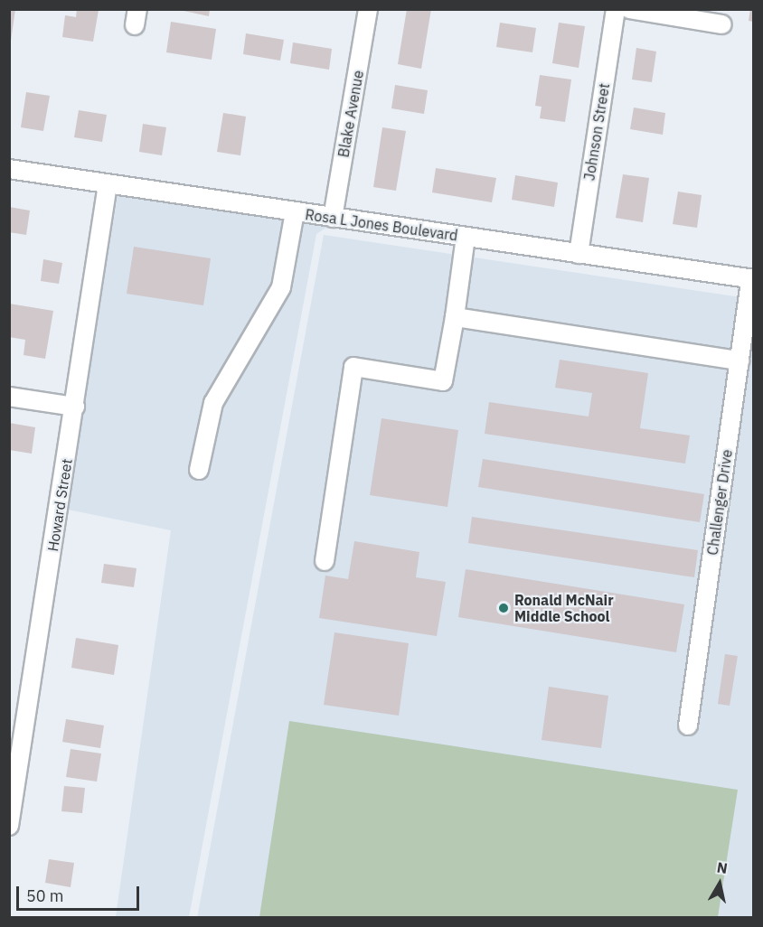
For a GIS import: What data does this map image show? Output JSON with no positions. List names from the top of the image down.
{
  "streets": {
    "street": [
      "Blake Avenue",
      "Johnson Street",
      "Rosa L Jones Boulevard",
      "Challenger Drive",
      "Howard Street"
    ]
  },
  "crossings": [
    ["Blake Avenue", "Rosa L Jones Boulevard"],
    ["Johnson Street", "Rosa L Jones Boulevard"],
    ["Rosa L Jones Boulevard", "Challenger Drive"],
    ["Rosa L Jones Boulevard", "Howard Street"]
  ],
  "places": ["Ronald McNair Middle School"],
  "scale_bar": "50 m",
  "north": "top"
}
